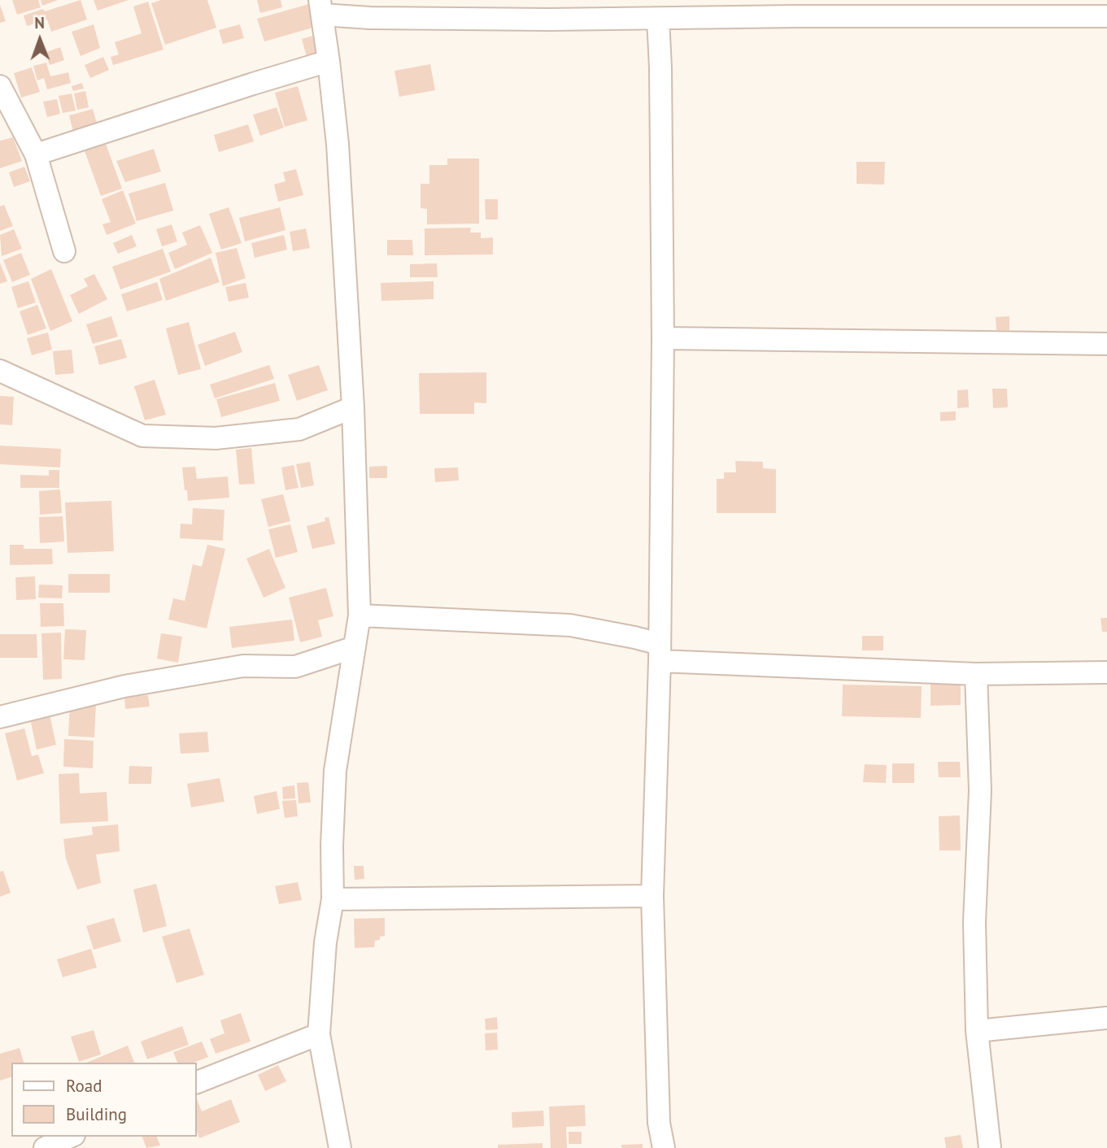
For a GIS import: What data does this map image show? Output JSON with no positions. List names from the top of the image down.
{
  "legend": ["Road", "Building"],
  "north": "top"
}
